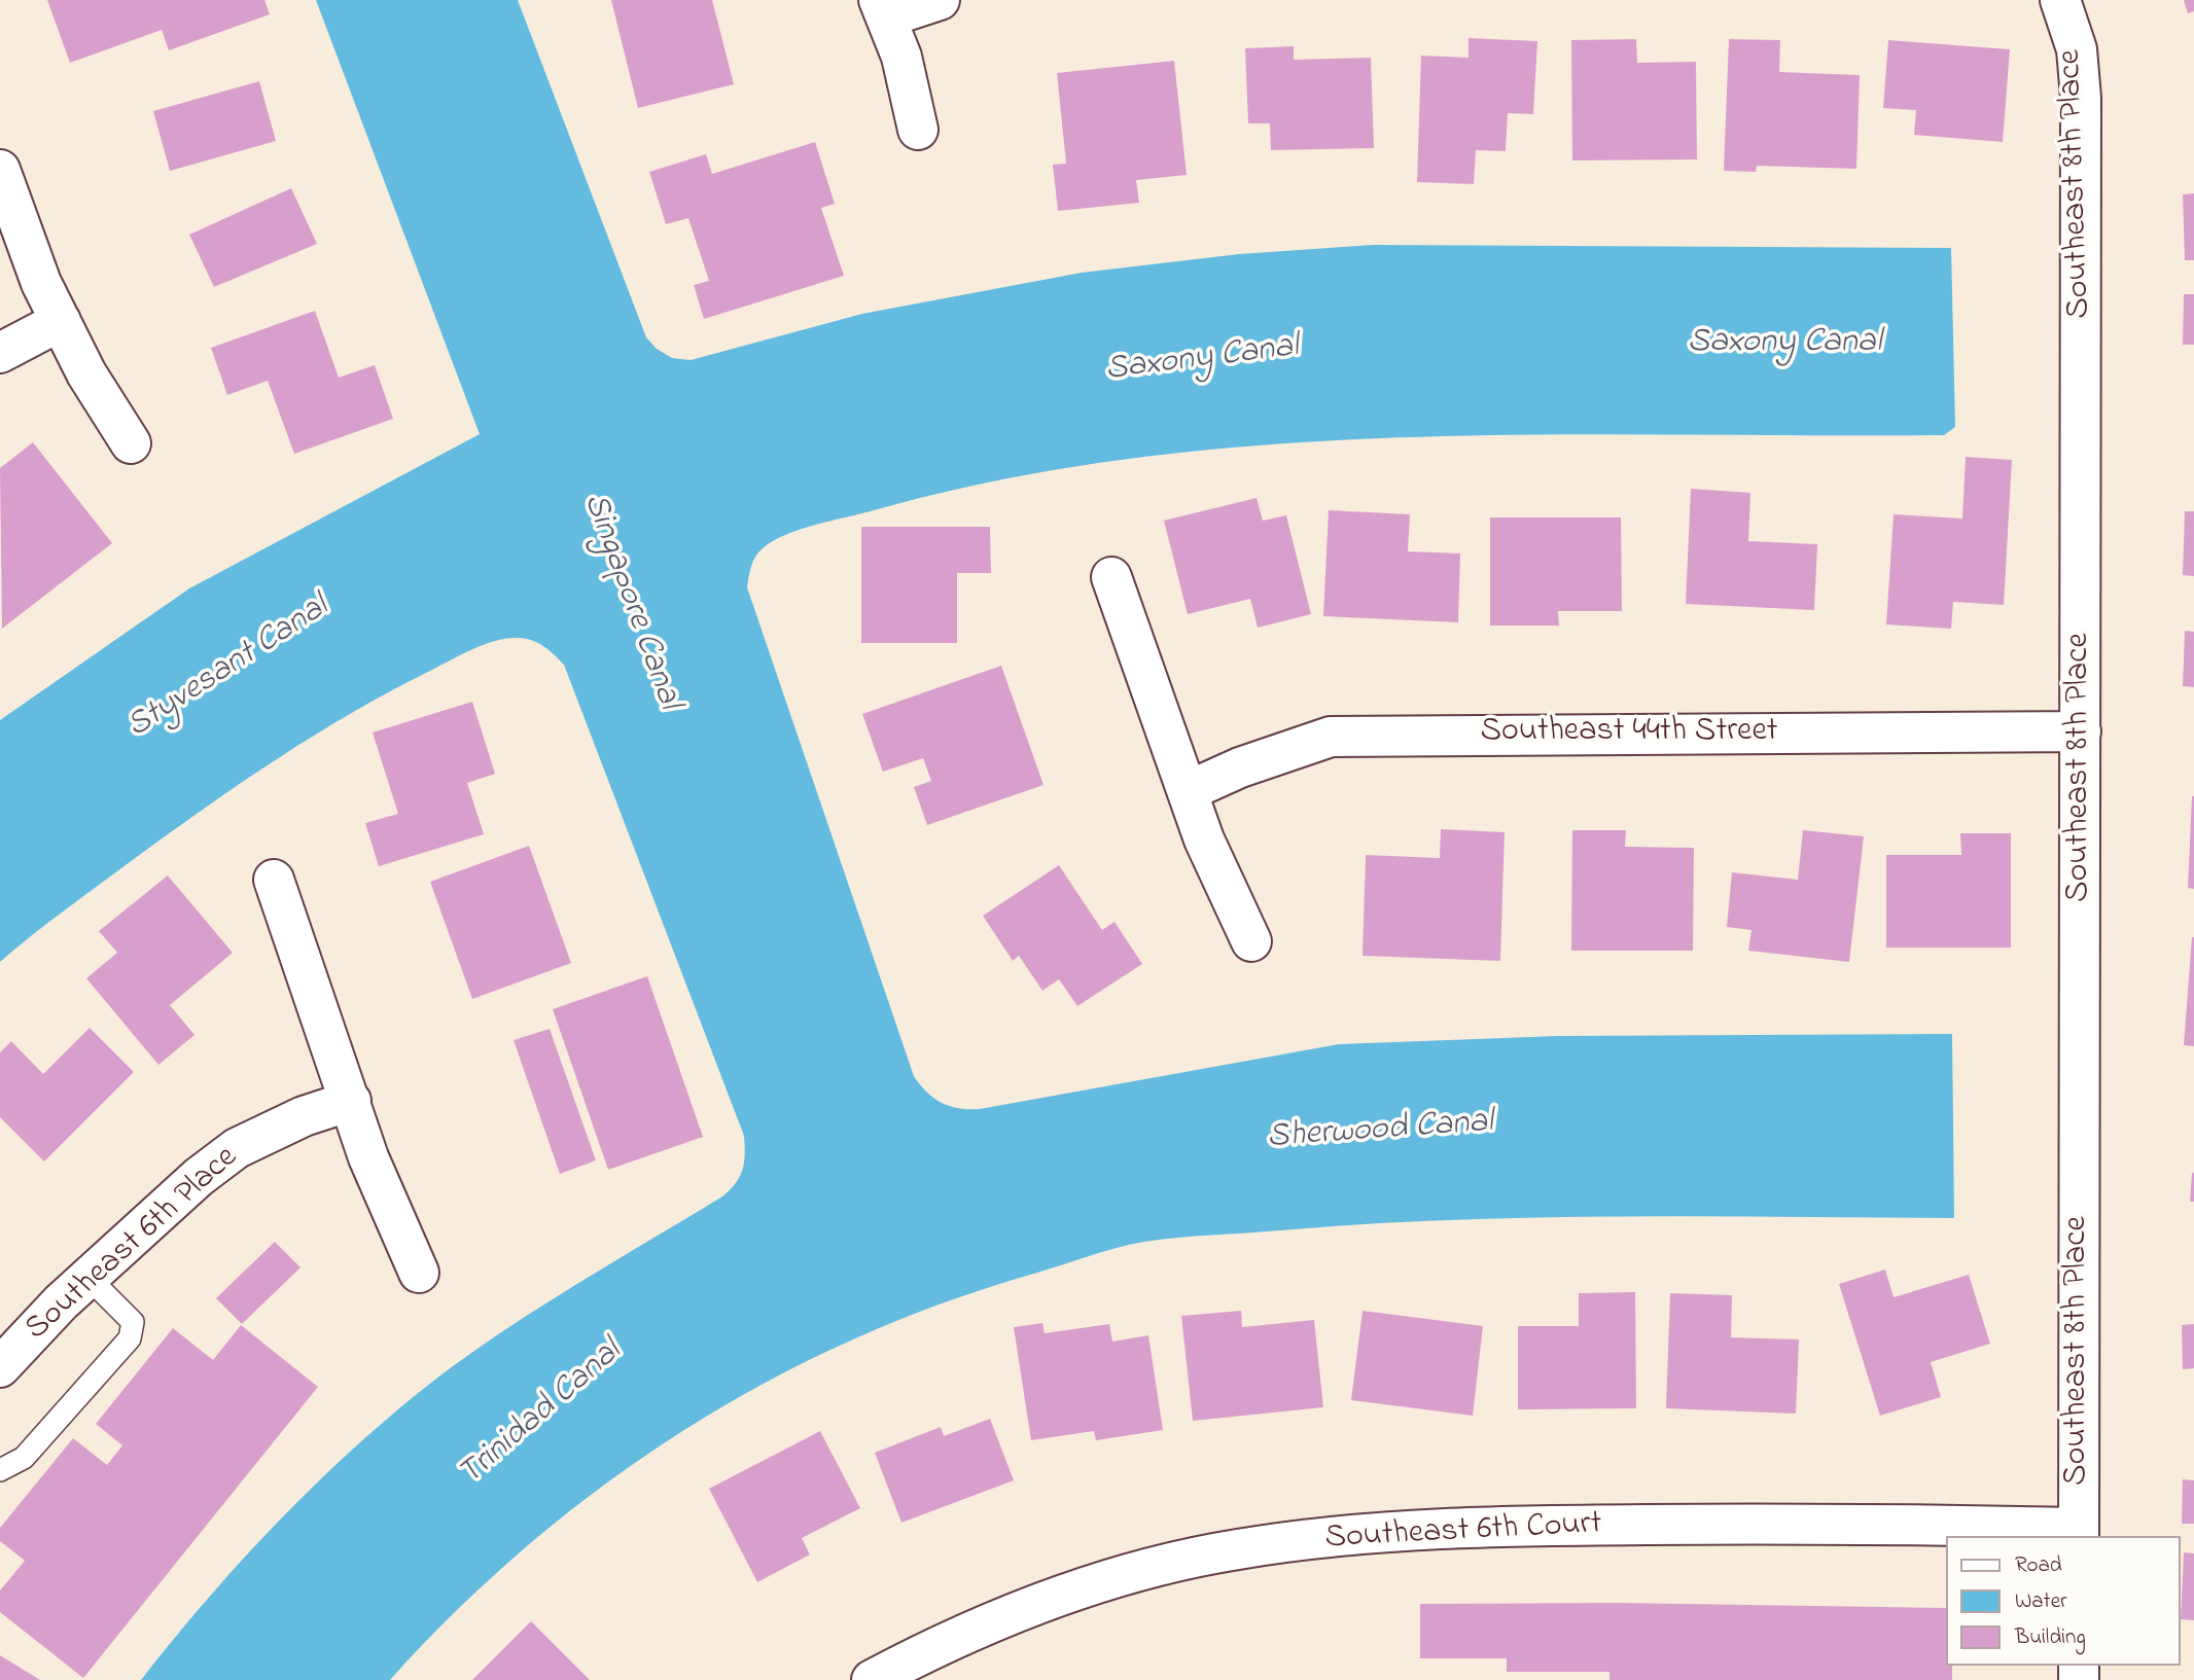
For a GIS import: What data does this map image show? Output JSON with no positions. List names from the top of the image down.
{
  "streets": {
    "street": [
      "Southeast 8th Place",
      "Southeast 44th Street",
      "Southeast 6th Place",
      "Southeast 6th Court"
    ]
  },
  "crossings": [
    ["Southeast 8th Place", "Southeast 44th Street"],
    ["Southeast 8th Place", "Southeast 6th Court"]
  ],
  "water": [
    "Saxony Canal",
    "Singapore Canal",
    "Styvesant Canal",
    "Sherwood Canal",
    "Trinidad Canal"
  ],
  "legend": ["Road", "Water", "Building"]
}
